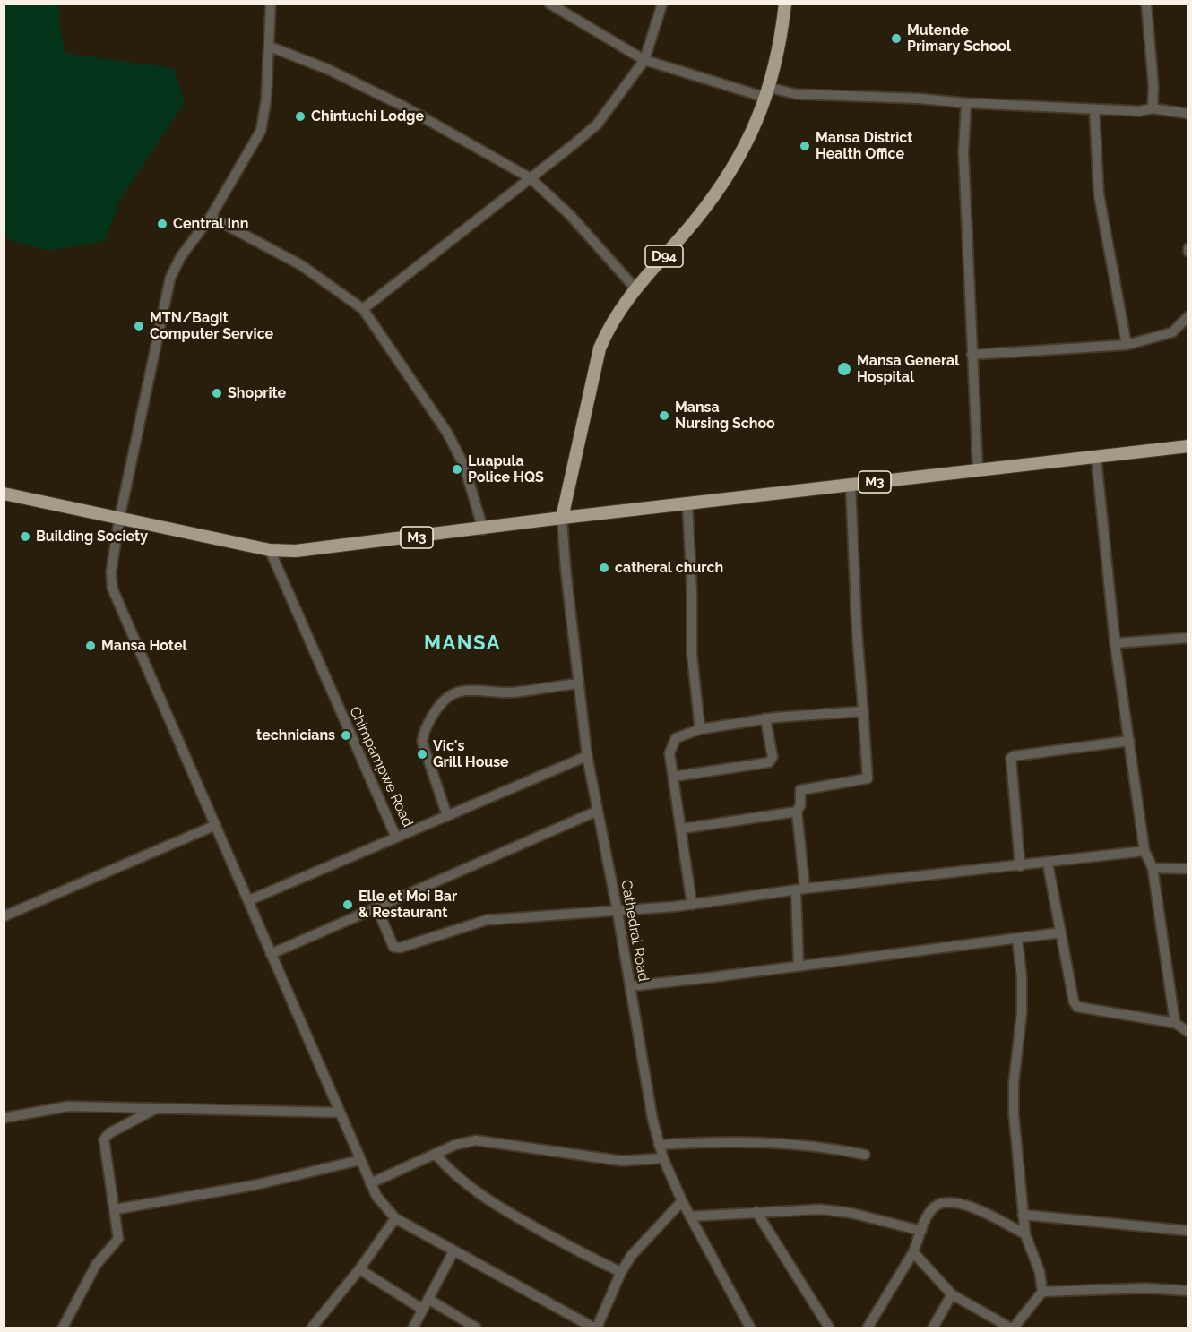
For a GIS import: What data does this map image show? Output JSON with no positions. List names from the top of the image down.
{
  "streets": {
    "main road": ["D94", "M3"],
    "street": ["Chimpampwe Road", "Cathedral Road"]
  },
  "crossings": [
    ["D94", "M3"],
    ["D94", "Cathedral Road"],
    ["M3", "Chimpampwe Road"],
    ["M3", "Cathedral Road"],
    ["Chimpampwe Road", "Cathedral Road"]
  ],
  "districts": ["MANSA"],
  "places": [
    "Mutende Primary School",
    "Chintuchi Lodge",
    "Mansa District Health Office",
    "Central Inn",
    "MTN/Bagit Computer Service",
    "Mansa General Hospital",
    "Shoprite",
    "Mansa Nursing Schoo",
    "Luapula Police HQS",
    "Building Society",
    "catheral church",
    "Mansa Hotel",
    "technicians",
    "Vic's Grill House",
    "Elle et Moi Bar & Restaurant"
  ]
}
